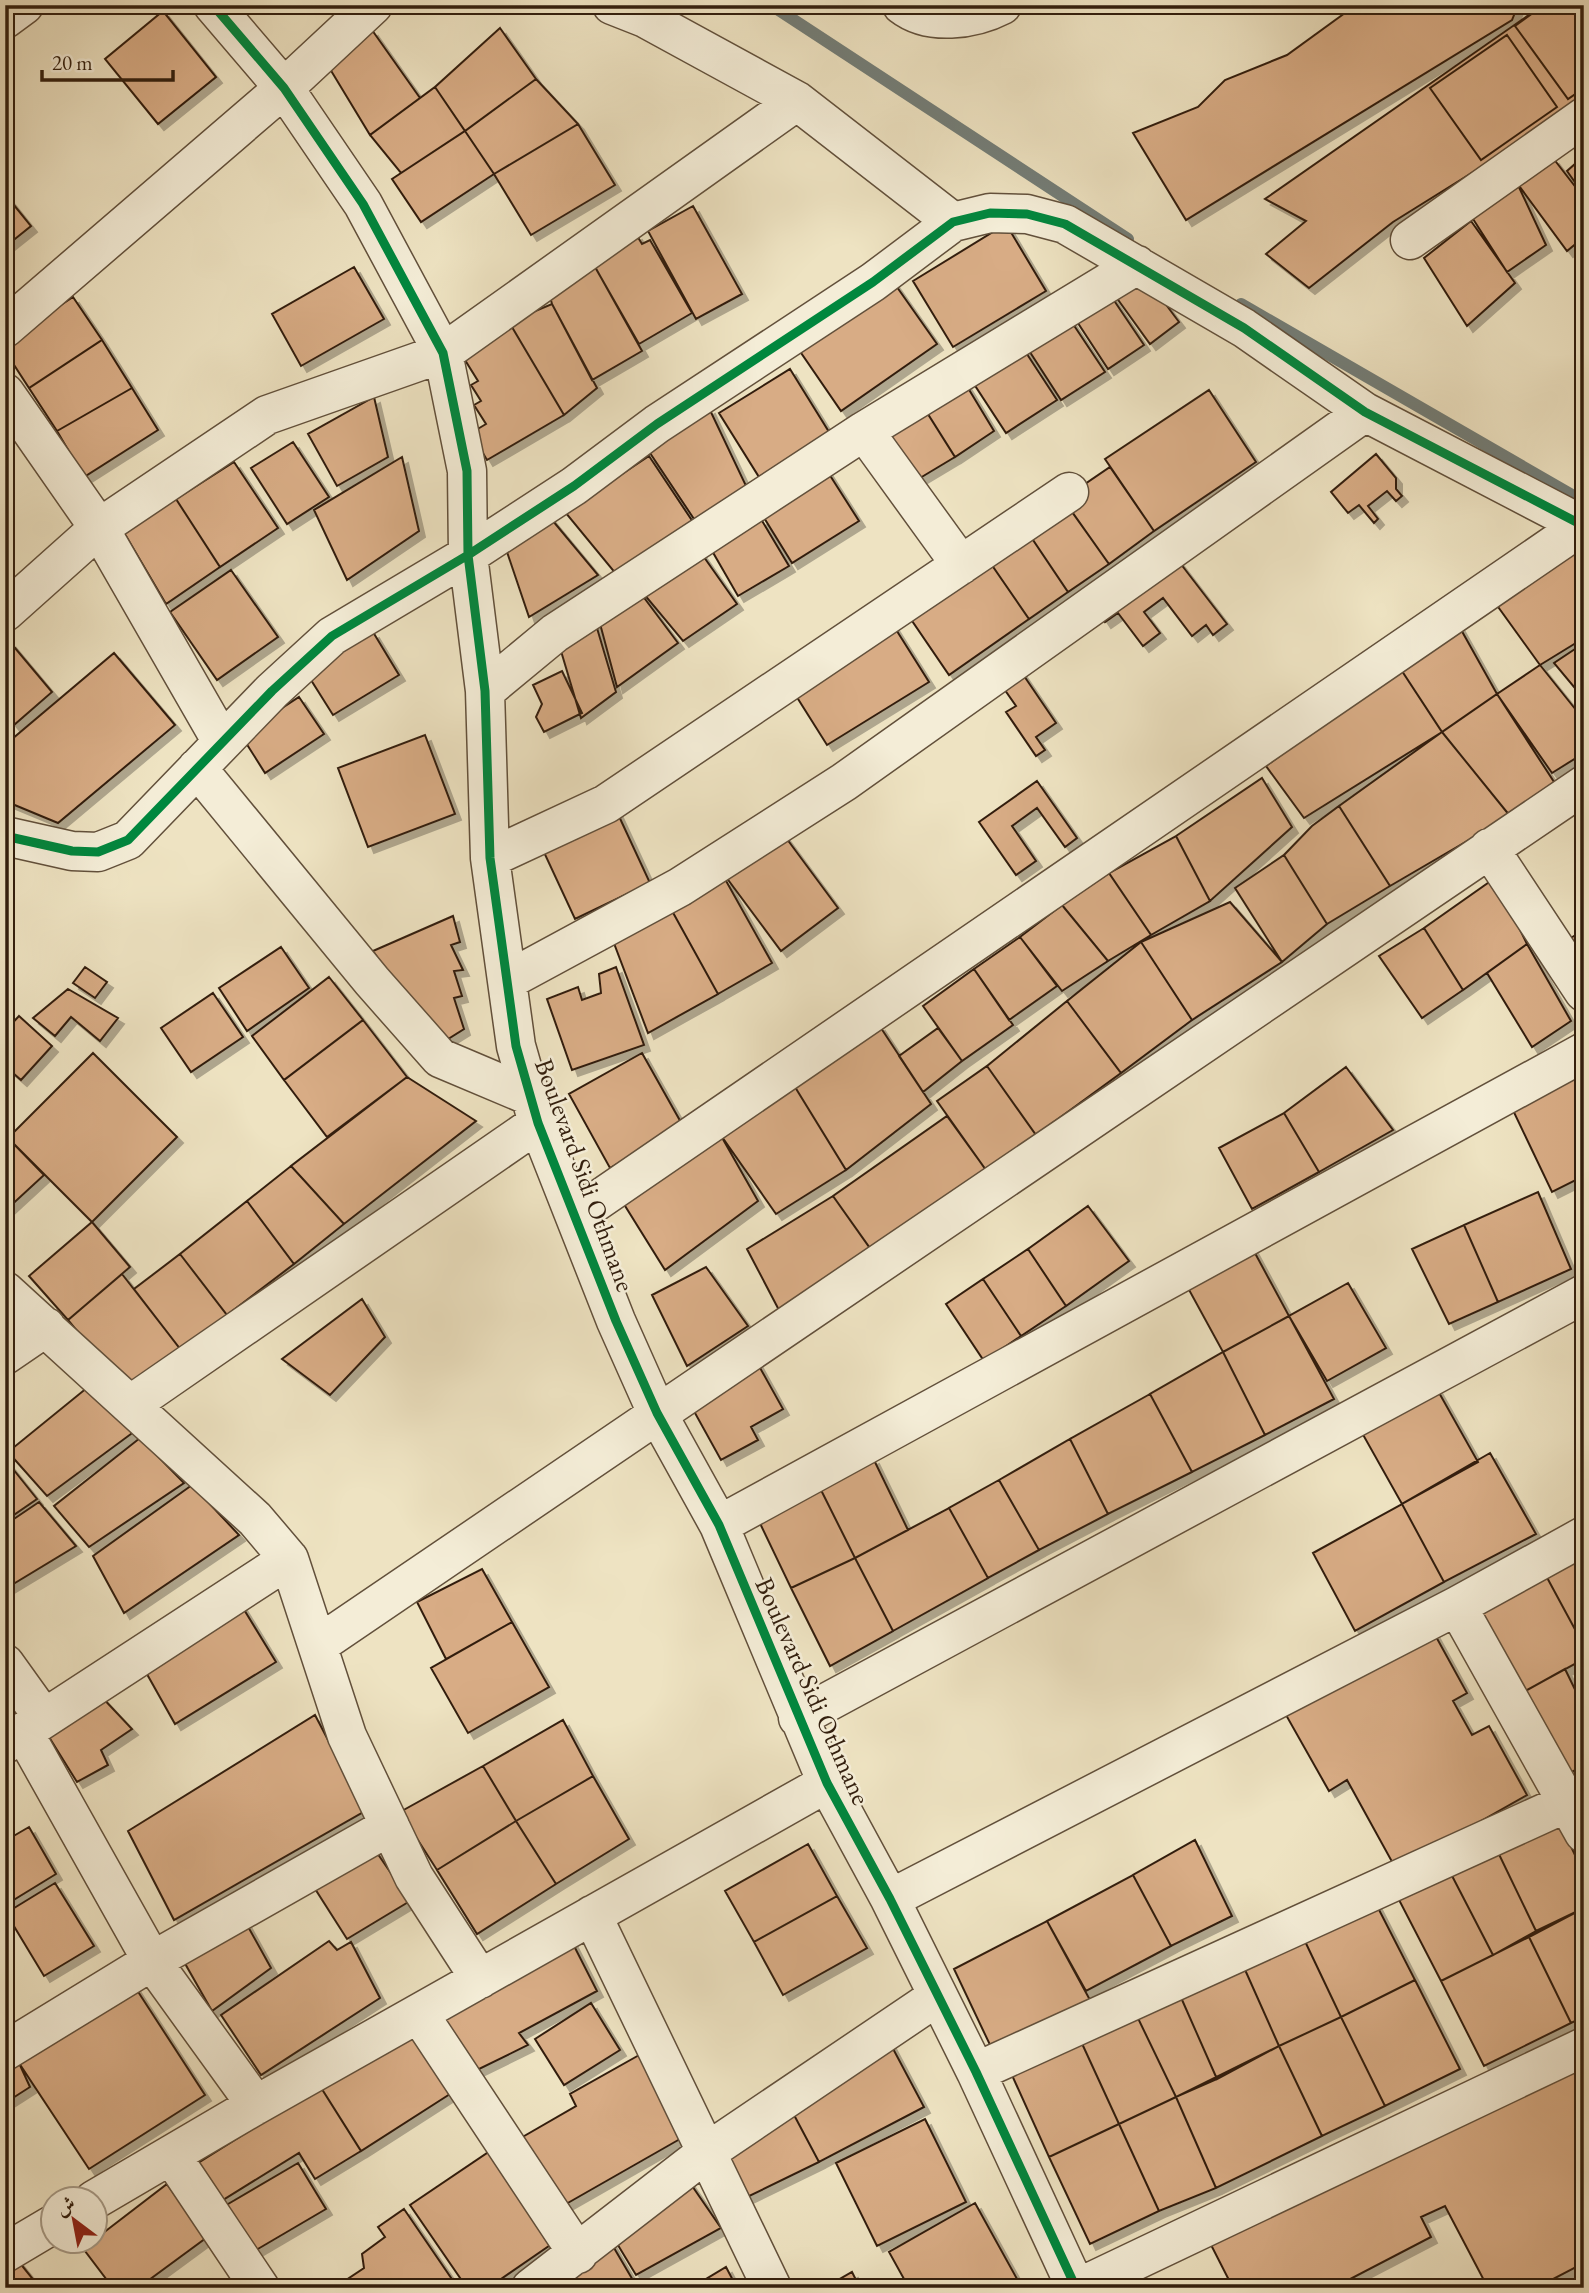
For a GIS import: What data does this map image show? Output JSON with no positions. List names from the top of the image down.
{
  "streets": {
    "street": ["Boulevard Sidi Othmane"]
  },
  "scale_bar": "20 m",
  "north": "top left"
}
